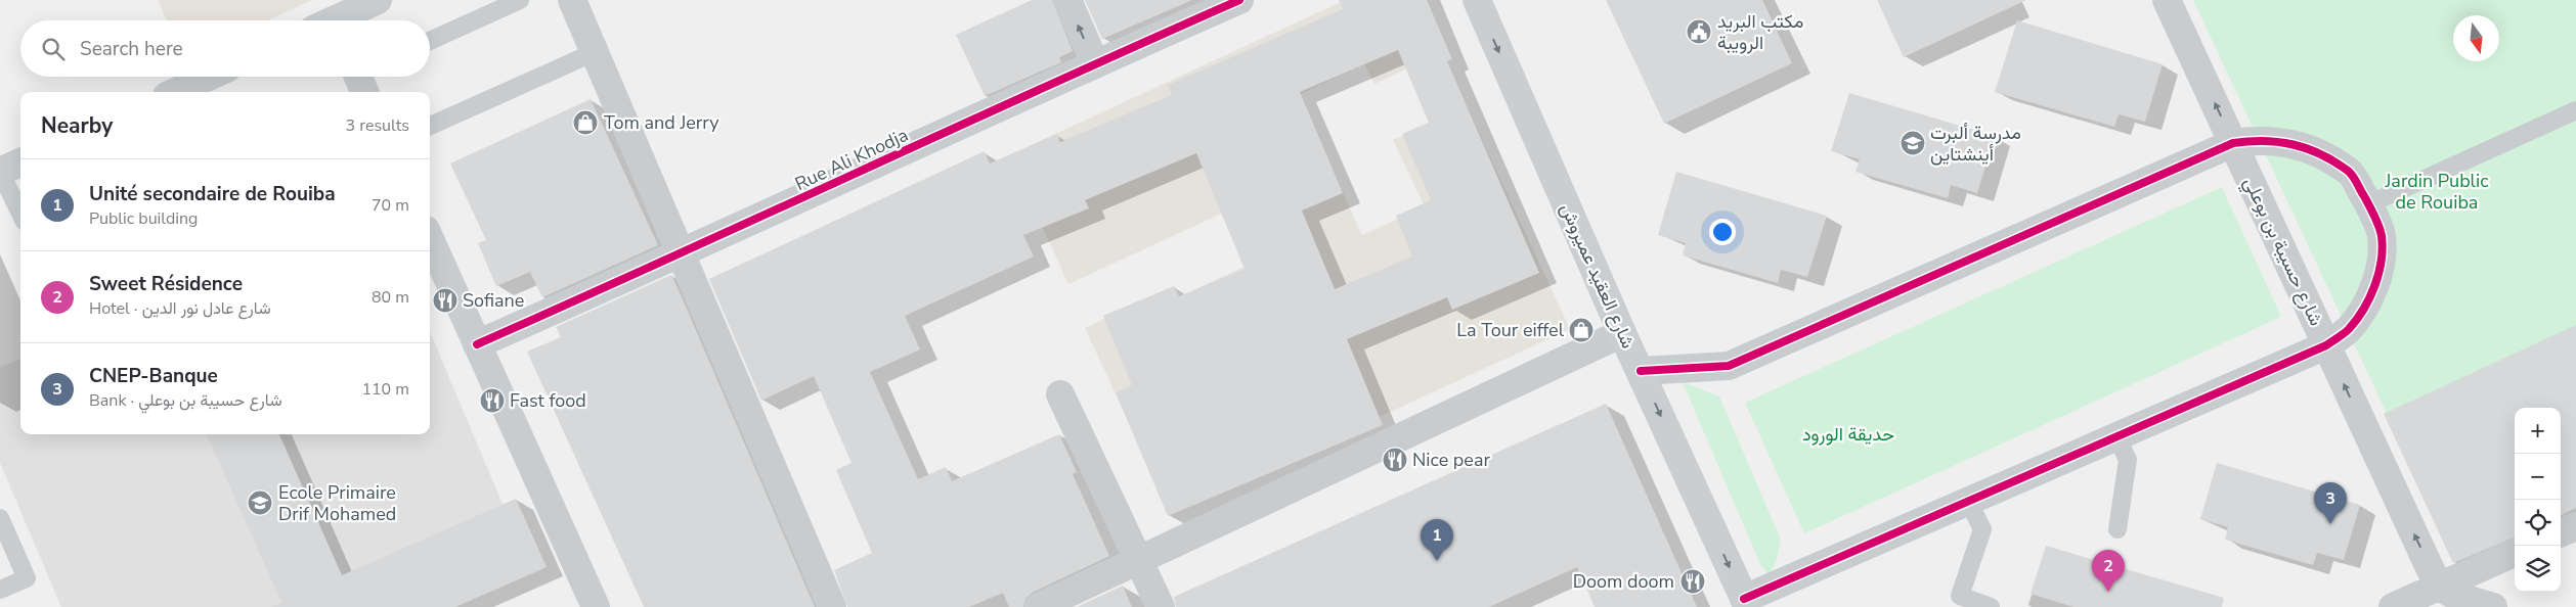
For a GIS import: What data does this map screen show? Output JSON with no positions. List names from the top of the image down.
{
  "streets": {
    "main road": ["شارع العقيد عميروش"],
    "street": ["Rue Ali Khodja", "شارع حسيبة بن بوعلي"]
  },
  "one_way": ["شارع حسيبة بن بوعلي", "شارع العقيد عميروش"],
  "parks": ["Jardin Public de Rouiba", "حديقة الورود"],
  "places": {
    "public building": ["مكتب البريد الرويبة"],
    "shop": ["Tom and Jerry", "La Tour eiffel"],
    "school or university": ["مدرسة ألبرت أينشتاين", "Ecole Primaire Drif Mohamed"],
    "restaurant": [
      "Sofiane",
      "Fast food",
      "Nice pear",
      "Doom doom"
    ]
  },
  "north": "bottom",
  "page": {
    "search": "Search here",
    "heading": ["Nearby", "3 results"],
    "list": [
      {
        "mark": "1",
        "name": "Unité secondaire de Rouiba",
        "note": "Public building",
        "value": "70 m"
      },
      {
        "mark": "2",
        "name": "Sweet Résidence",
        "note": "Hotel · شارع عادل نور الدين",
        "value": "80 m"
      },
      {
        "mark": "3",
        "name": "CNEP-Banque",
        "note": "Bank · شارع حسيبة بن بوعلي",
        "value": "110 m"
      }
    ],
    "map_buttons": ["+", "−"],
    "pins": ["3", "1", "2"]
  }
}
